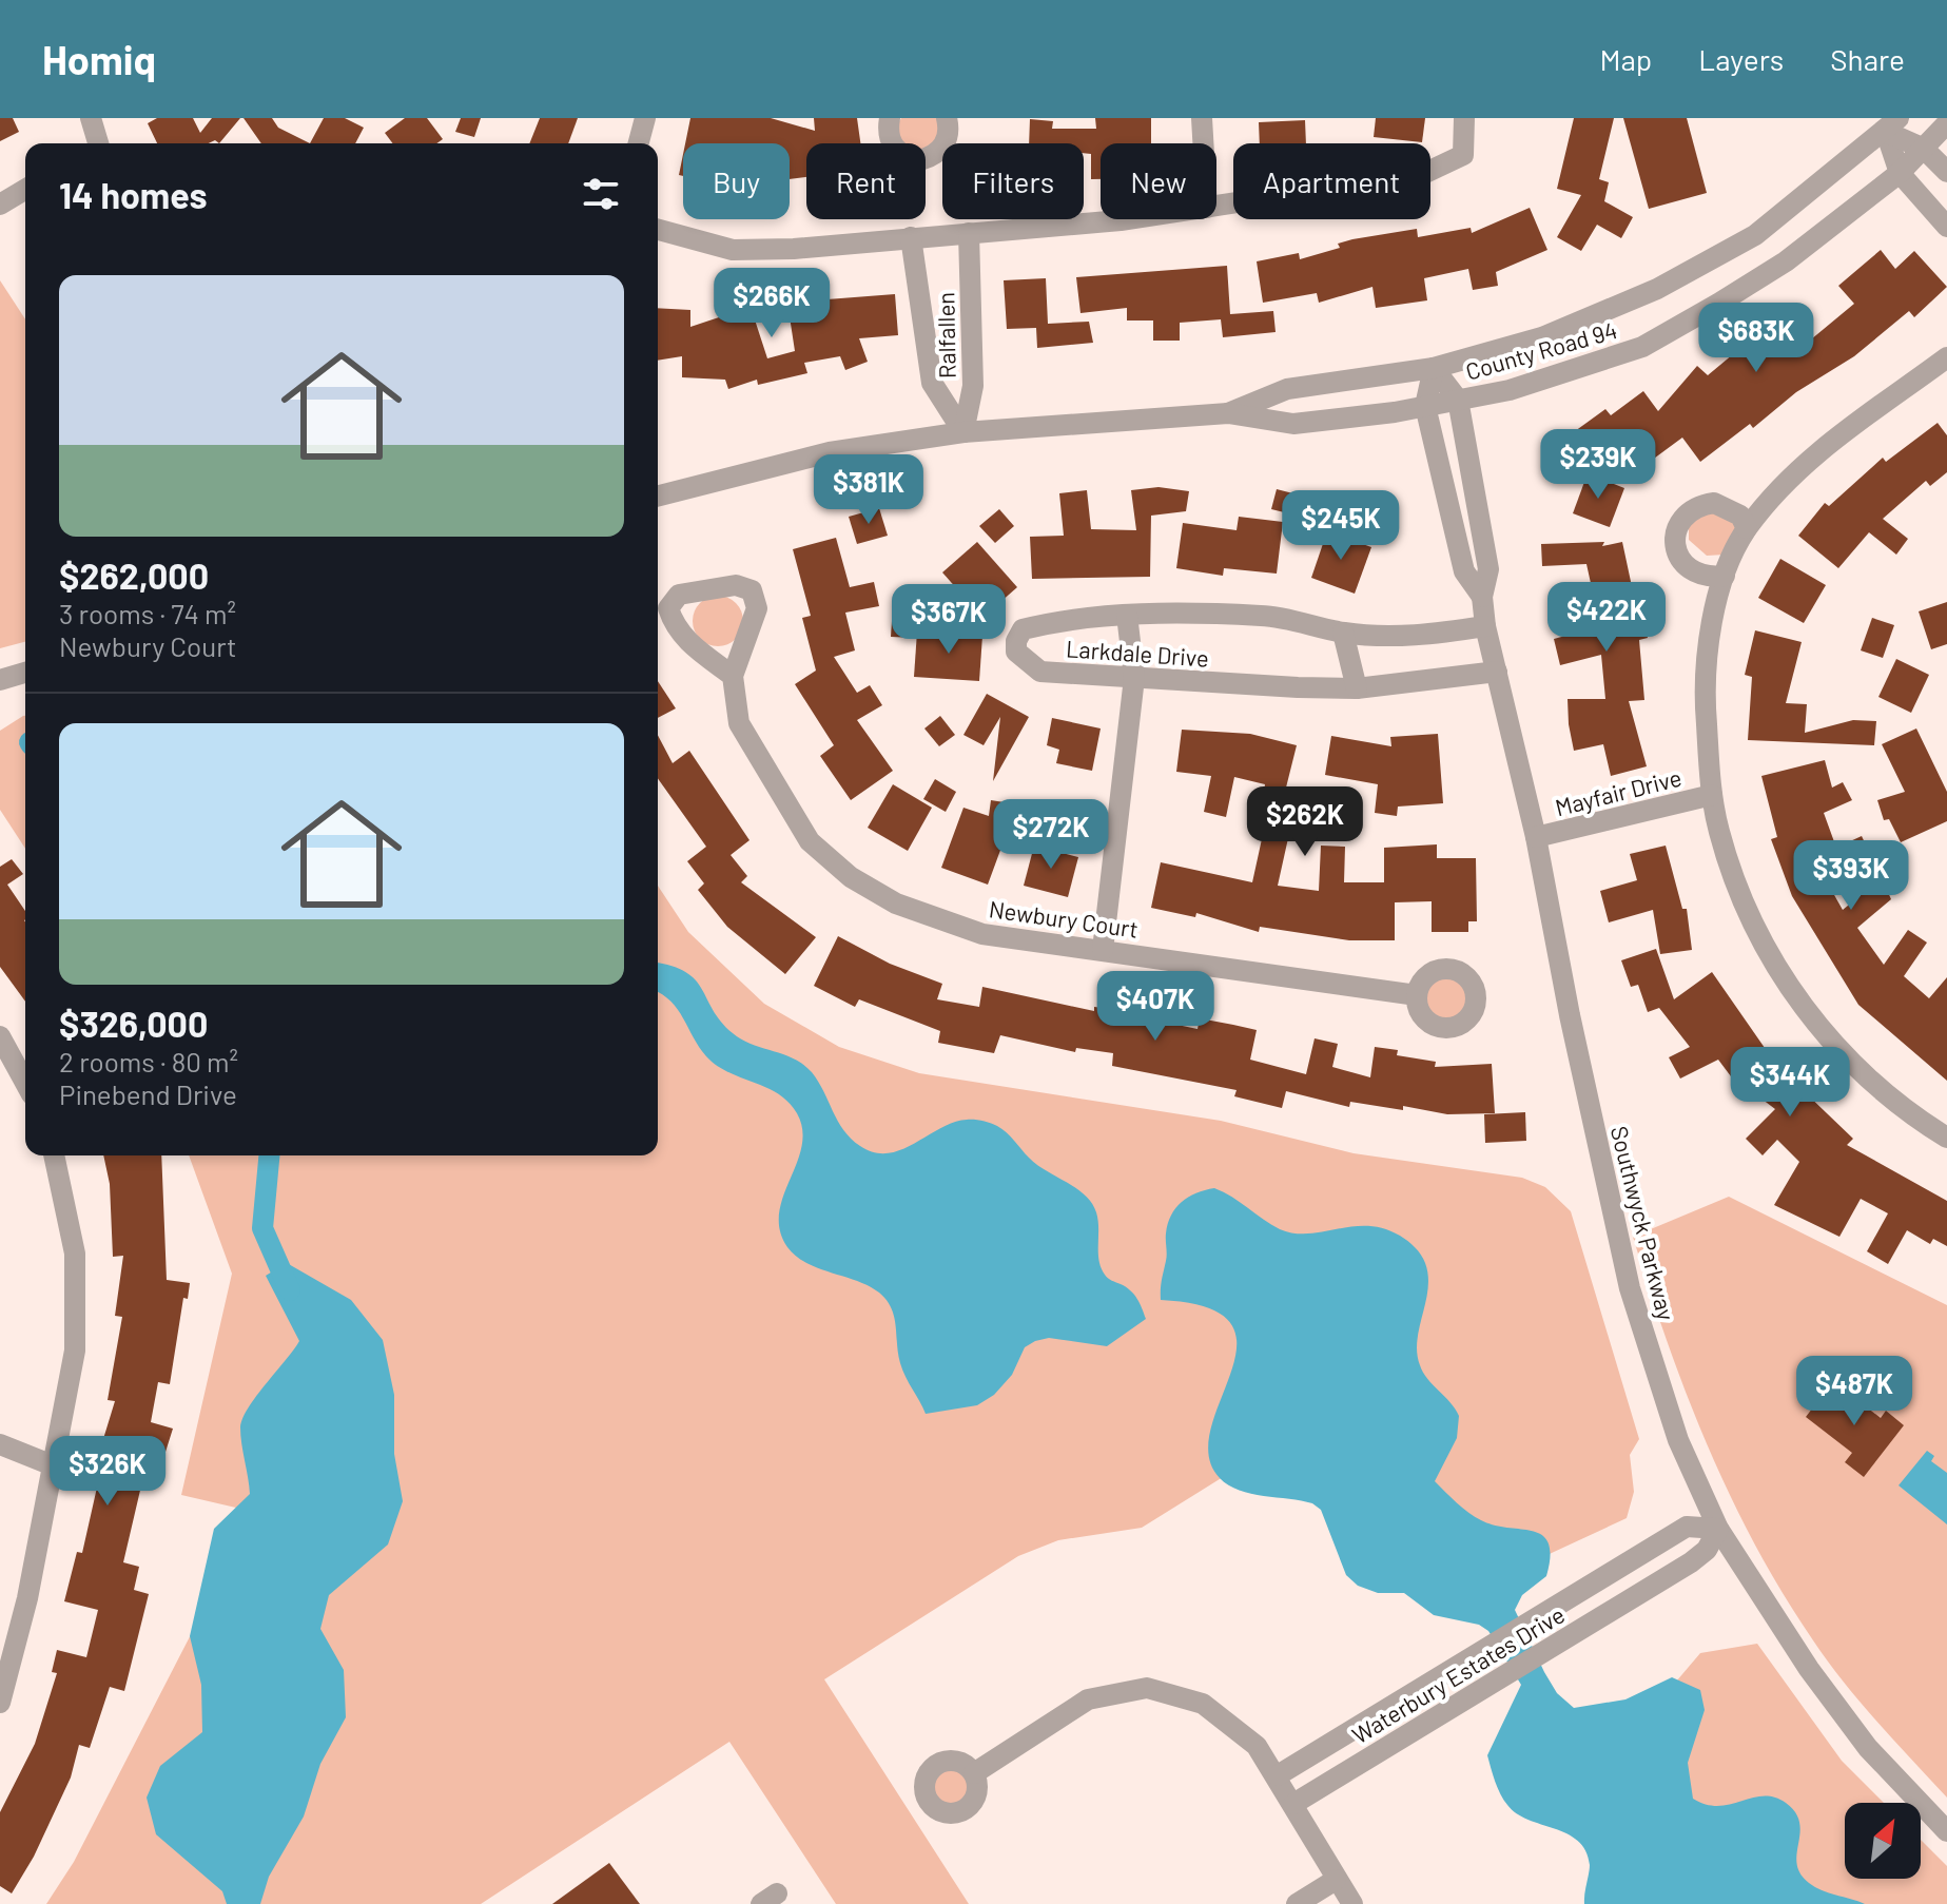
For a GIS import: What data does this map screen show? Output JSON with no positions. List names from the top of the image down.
{
  "streets": {
    "street": [
      "Ralfallen",
      "County Road 94",
      "Larkdale Drive",
      "Mayfair Drive",
      "Newbury Court",
      "Southwyck Parkway",
      "Waterbury Estates Drive"
    ]
  },
  "crossings": [
    ["Ralfallen", "County Road 94"],
    ["County Road 94", "Southwyck Parkway"],
    ["Larkdale Drive", "Southwyck Parkway"],
    ["Mayfair Drive", "Southwyck Parkway"],
    ["Southwyck Parkway", "Waterbury Estates Drive"]
  ],
  "north": "top right",
  "page": {
    "header": "Homiq",
    "nav": ["Map", "Layers", "Share"],
    "chip": [
      "Buy",
      "Rent",
      "Filters",
      "New",
      "Apartment"
    ],
    "heading": "14 homes",
    "list": [
      {
        "name": "$262,000",
        "note": "3 rooms · 74 m² · Newbury Court"
      },
      {
        "name": "$326,000",
        "note": "2 rooms · 80 m² · Pinebend Drive"
      }
    ],
    "price": [
      "$266K",
      "$683K",
      "$239K",
      "$381K",
      "$245K",
      "$422K",
      "$367K",
      "$262K",
      "$272K",
      "$393K",
      "$407K",
      "$344K",
      "$487K",
      "$326K"
    ]
  }
}
